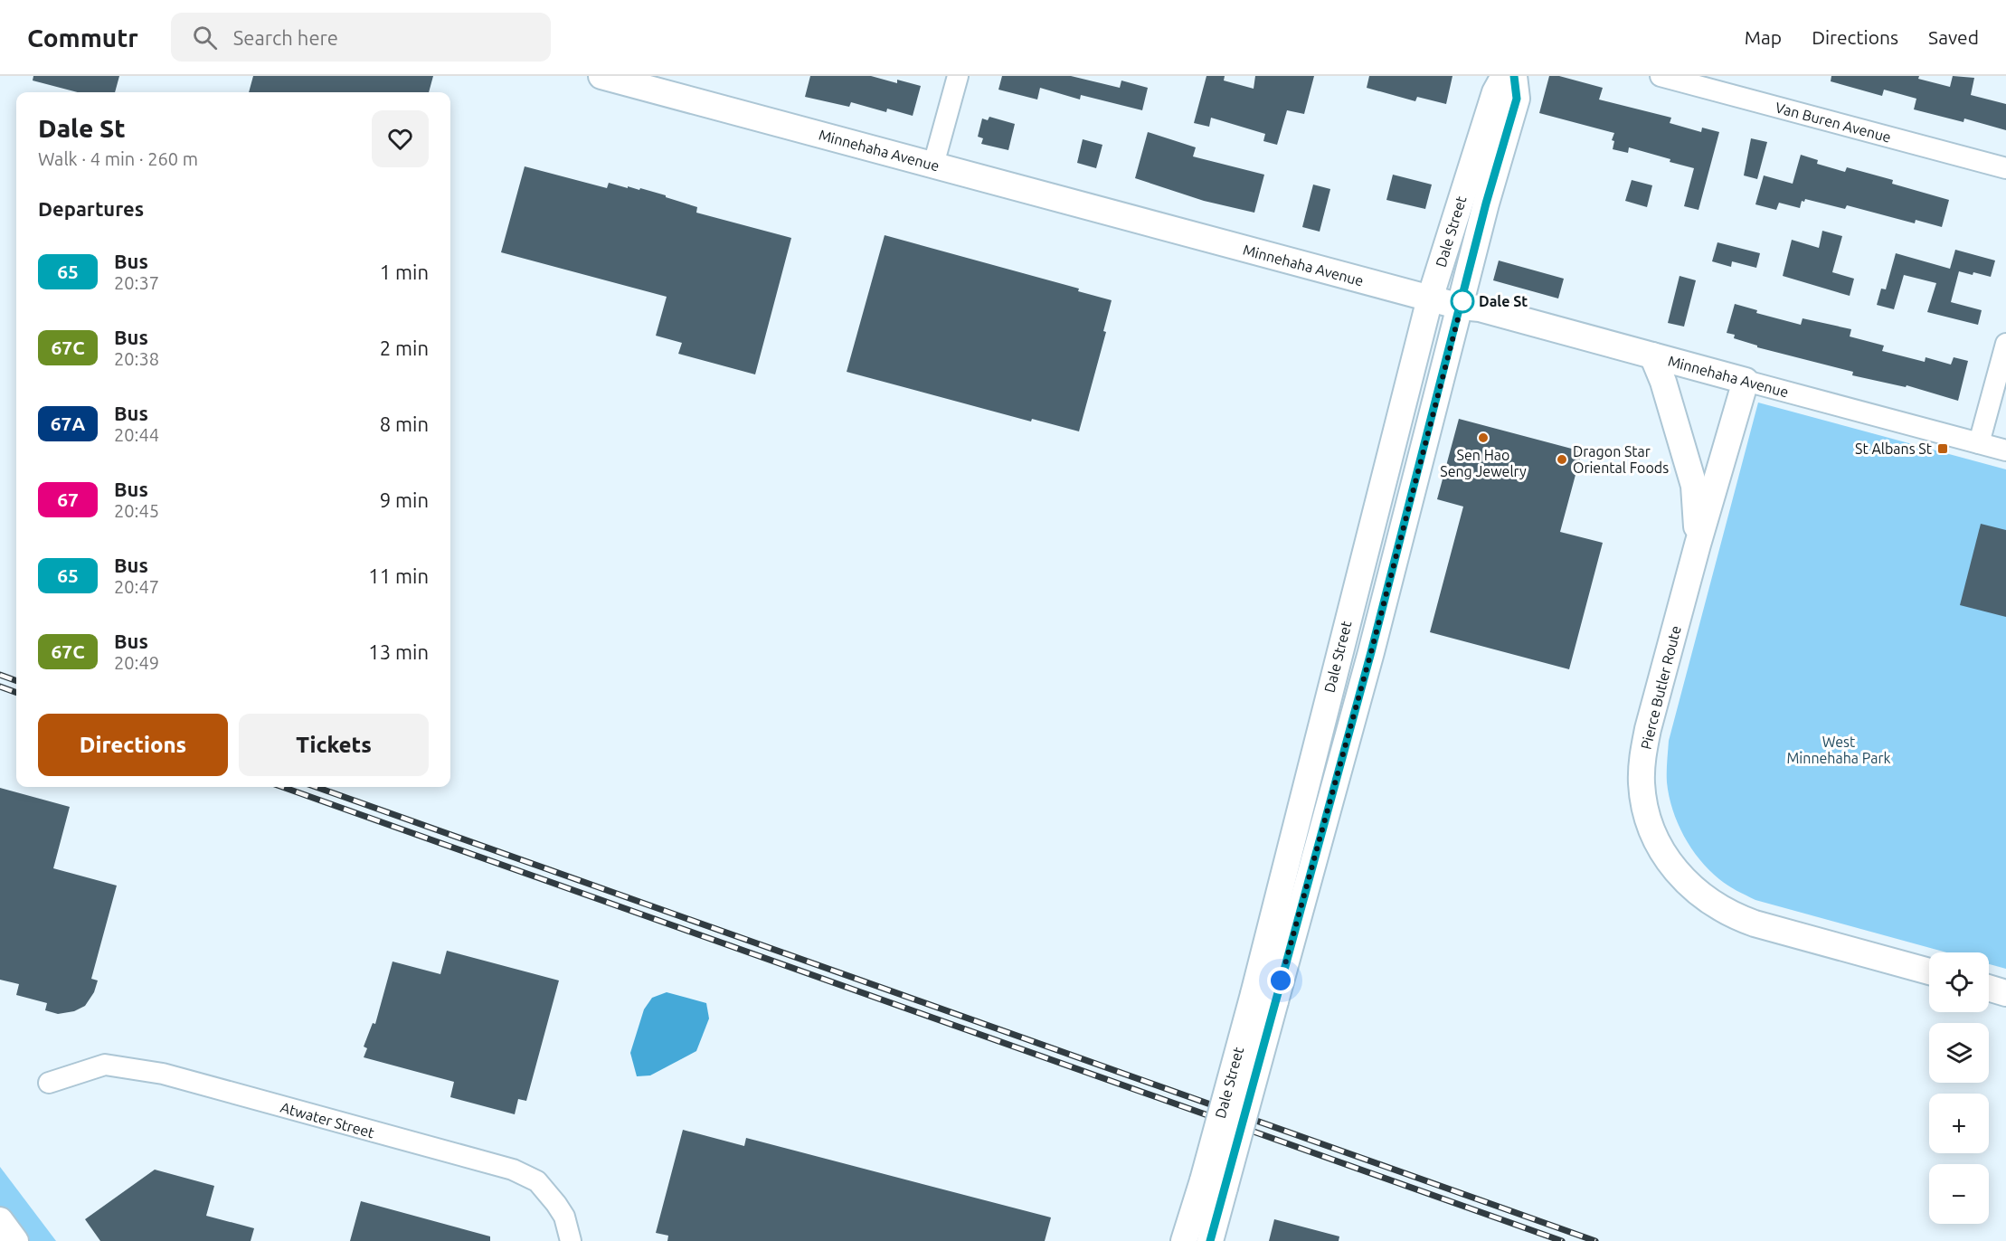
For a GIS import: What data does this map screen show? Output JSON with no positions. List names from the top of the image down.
{
  "streets": {
    "main road": ["Minnehaha Avenue", "Dale Street", "Pierce Butler Route"],
    "street": ["Van Buren Avenue", "Atwater Street"]
  },
  "crossings": [
    ["Minnehaha Avenue", "Dale Street"],
    ["Minnehaha Avenue", "Pierce Butler Route"]
  ],
  "parks": ["West Minnehaha Park"],
  "places": {
    "other": ["Dale St", "Sen Hao Seng Jewelry", "Dragon Star Oriental Foods"],
    "transit": ["St Albans St"]
  },
  "lines": ["bus line 65"],
  "page": {
    "header": "Commutr",
    "search": "Search here",
    "nav": ["Map", "Directions", "Saved"],
    "heading": [
      ["Dale St", "Walk · 4 min · 260 m"],
      "Departures"
    ],
    "list": [
      {
        "mark": "65",
        "name": "Bus",
        "note": "20:37",
        "value": "1 min"
      },
      {
        "mark": "67C",
        "name": "Bus",
        "note": "20:38",
        "value": "2 min"
      },
      {
        "mark": "67A",
        "name": "Bus",
        "note": "20:44",
        "value": "8 min"
      },
      {
        "mark": "67",
        "name": "Bus",
        "note": "20:45",
        "value": "9 min"
      },
      {
        "mark": "65",
        "name": "Bus",
        "note": "20:47",
        "value": "11 min"
      },
      {
        "mark": "67C",
        "name": "Bus",
        "note": "20:49",
        "value": "13 min"
      }
    ],
    "buttons": ["Directions", "Tickets"],
    "map_buttons": ["+", "−"]
  }
}
